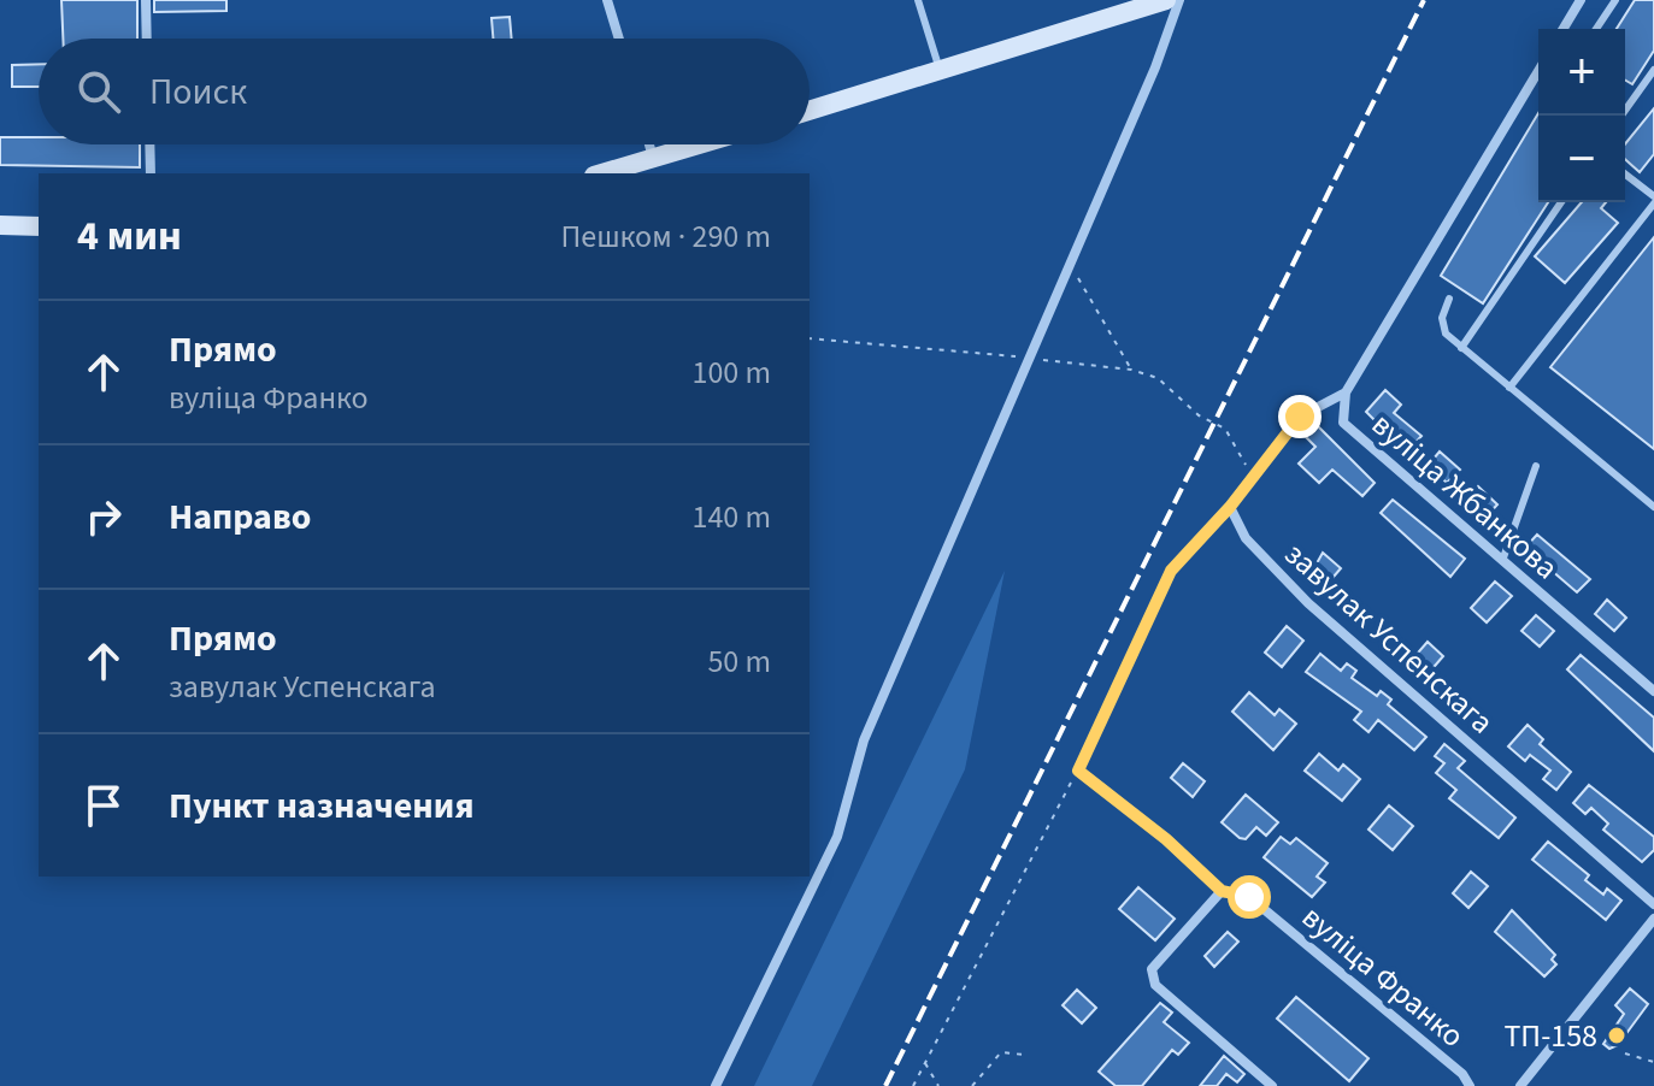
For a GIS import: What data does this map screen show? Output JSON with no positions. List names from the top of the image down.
{
  "streets": {
    "street": ["вуліца Жбанкова", "завулак Успенскага", "вуліца Франко"]
  },
  "places": ["ТП-158"],
  "page": {
    "map_buttons": ["+", "−"],
    "search": "Поиск",
    "heading": ["4 мин", "Пешком · 290 m"],
    "list": [
      ["Прямо", "вуліца Франко", "100 m"],
      ["Направо", "140 m"],
      ["Прямо", "завулак Успенскага", "50 m"],
      "Пункт назначения"
    ]
  }
}
